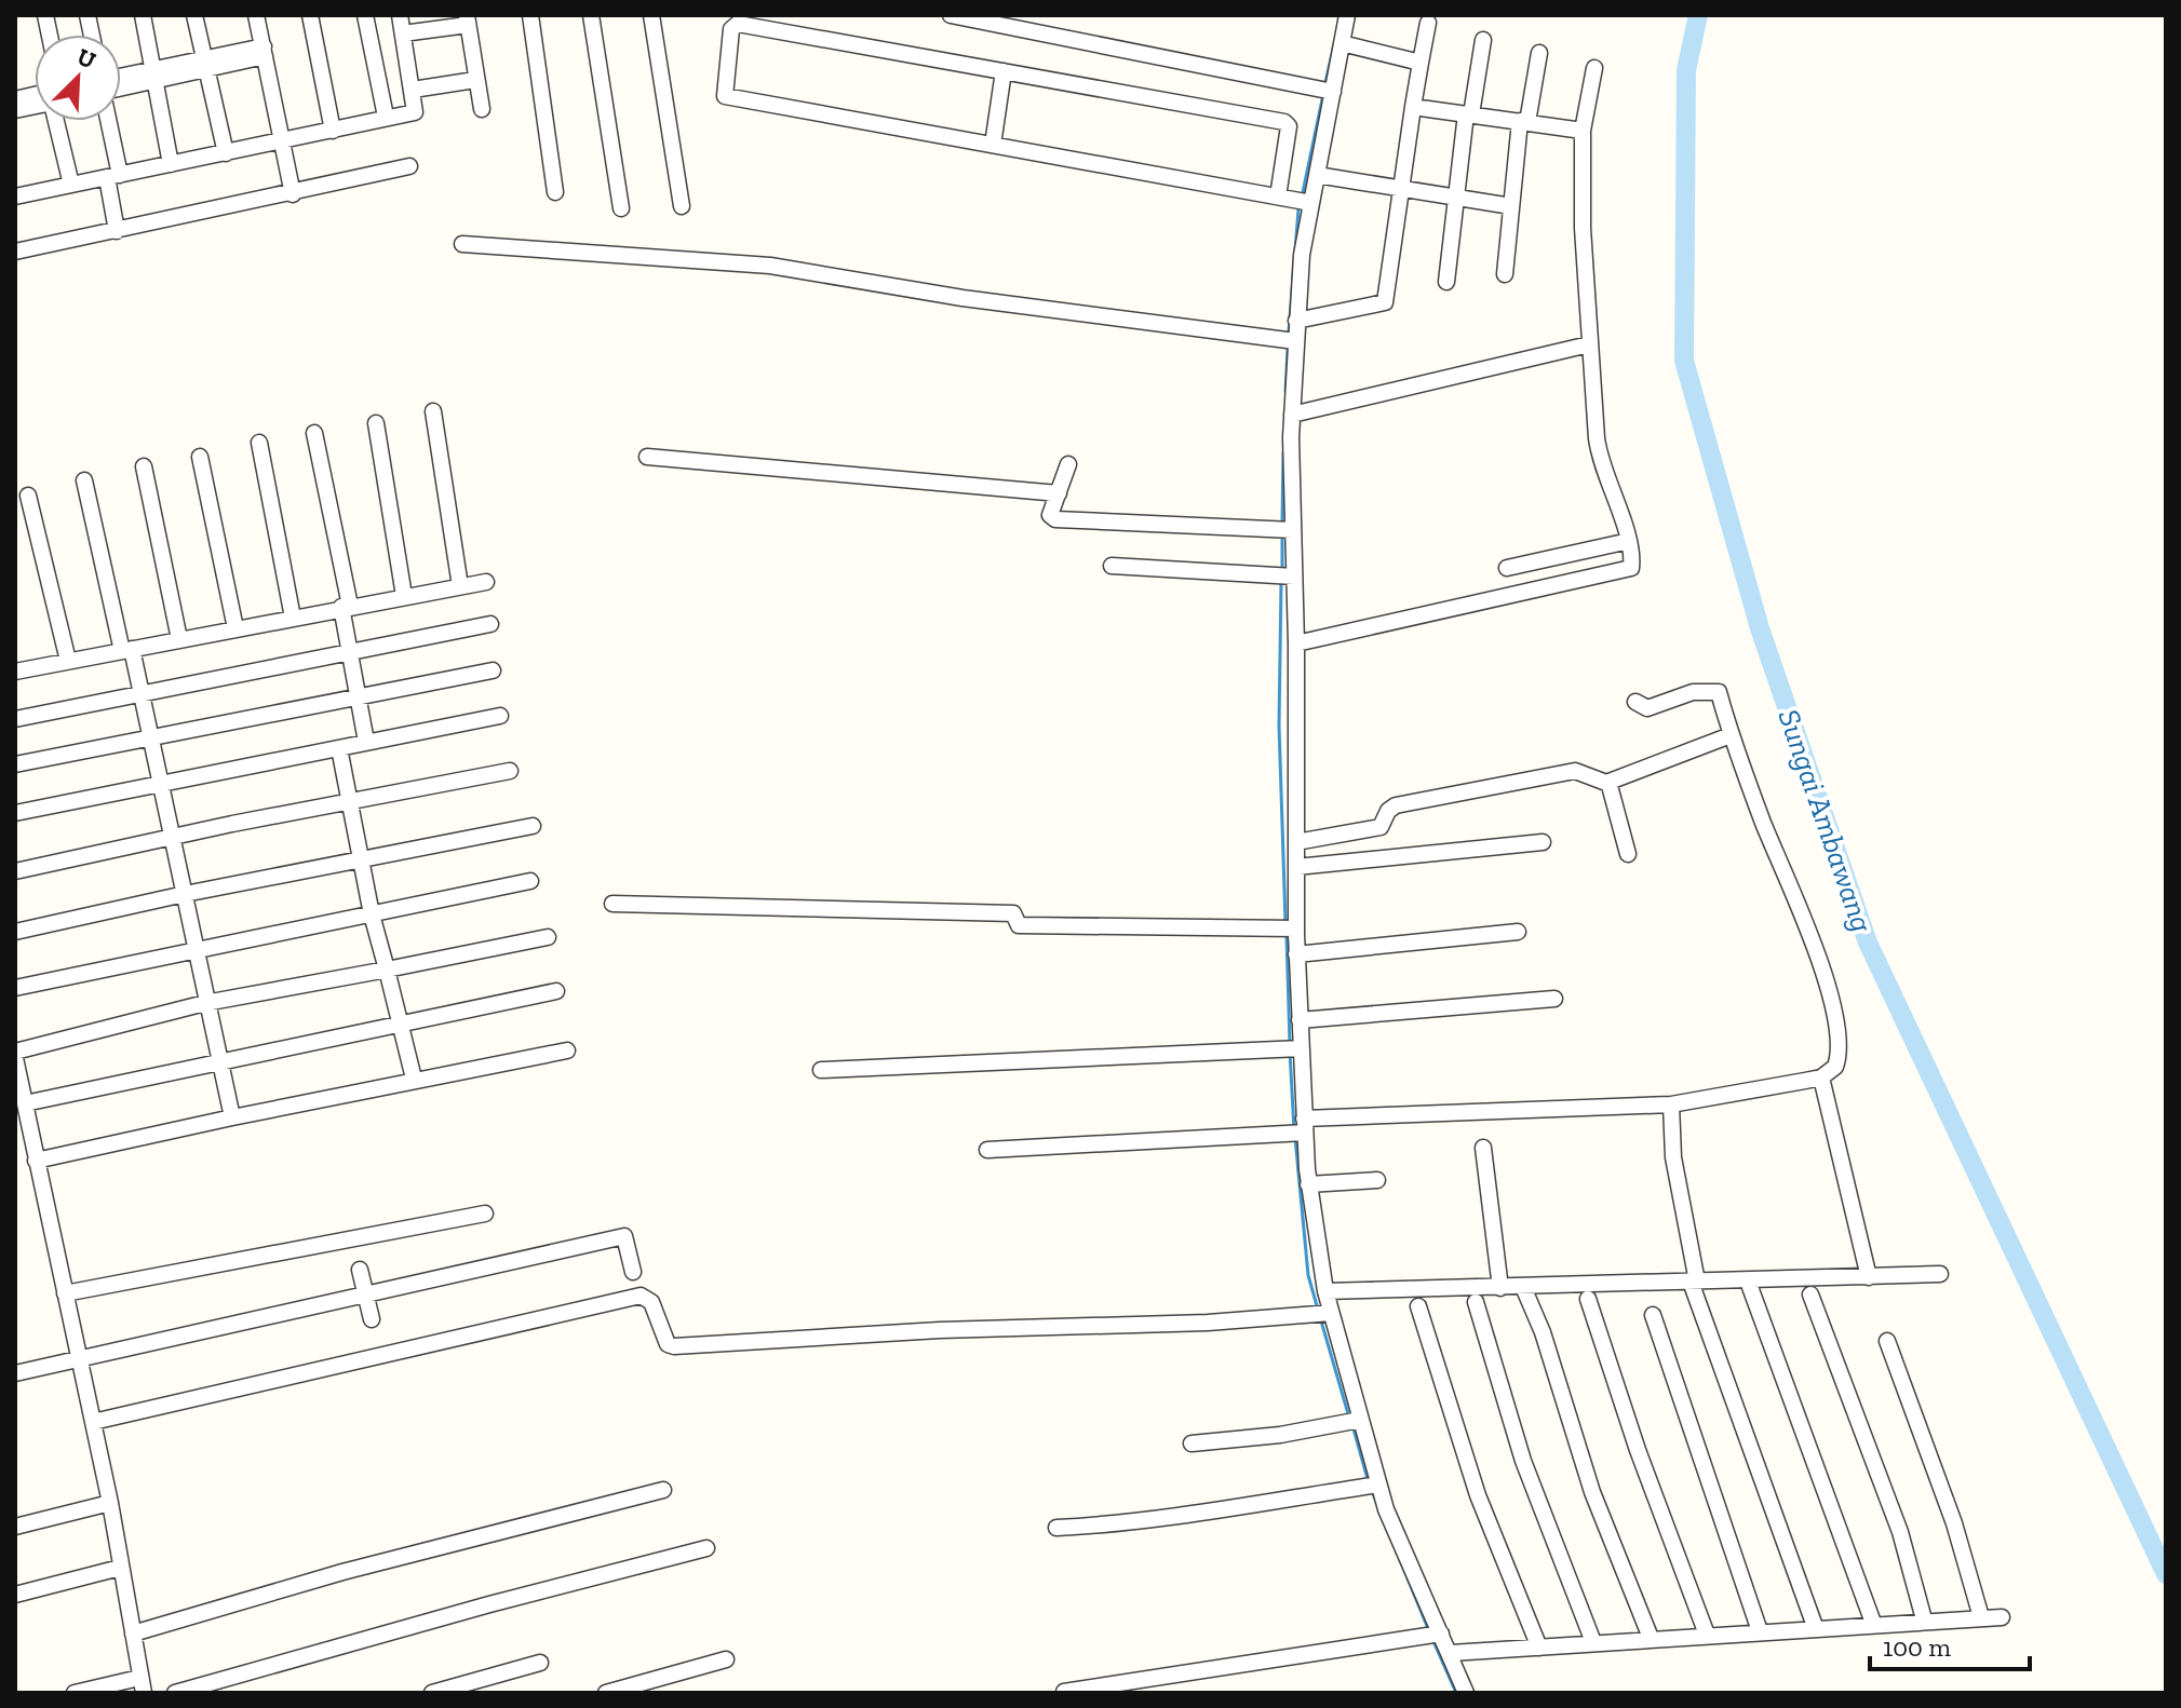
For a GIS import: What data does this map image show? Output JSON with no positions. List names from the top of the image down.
{
  "water": ["Sungai Ambawang"],
  "scale_bar": "100 m",
  "north": "top right"
}
